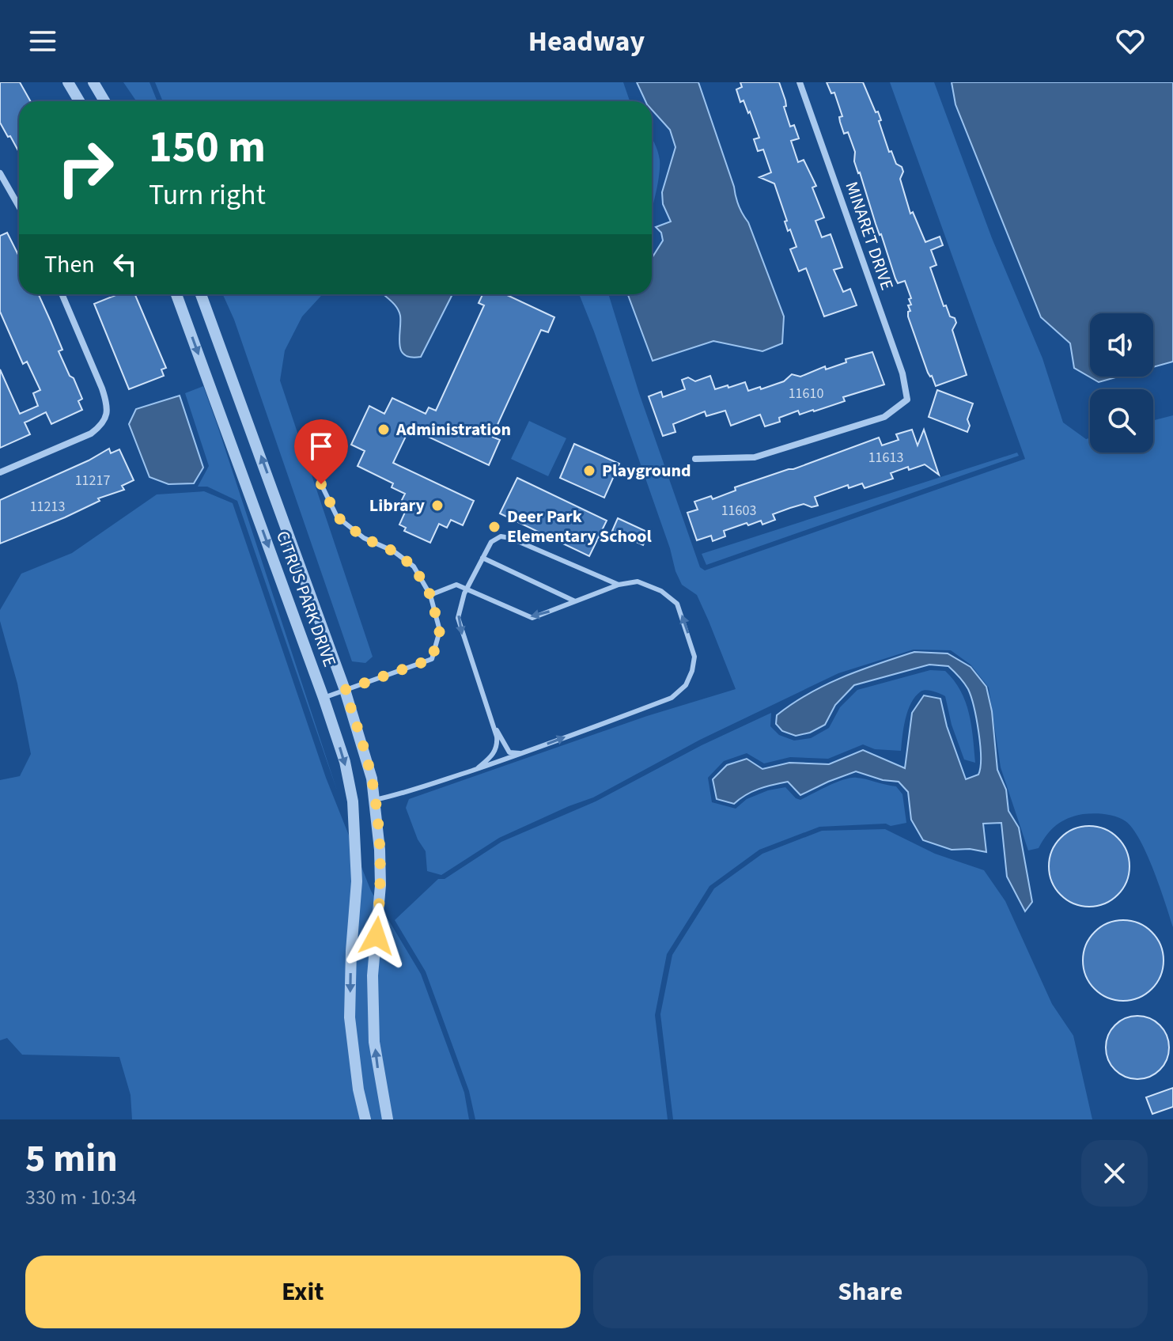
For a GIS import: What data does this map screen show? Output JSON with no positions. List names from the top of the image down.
{
  "streets": {
    "street": ["MINARET DRIVE", "CITRUS PARK DRIVE"]
  },
  "places": [
    "Administration",
    "Playground",
    "Library",
    "Deer Park Elementary School"
  ],
  "house_numbers": [
    "11610",
    "11613",
    "11217",
    "11213",
    "11603"
  ],
  "page": {
    "header": "Headway",
    "turn": ["150 m", "Turn right"],
    "then": "Then",
    "heading": ["5 min", "330 m · 10:34"],
    "buttons": ["Exit", "Share"]
  }
}
